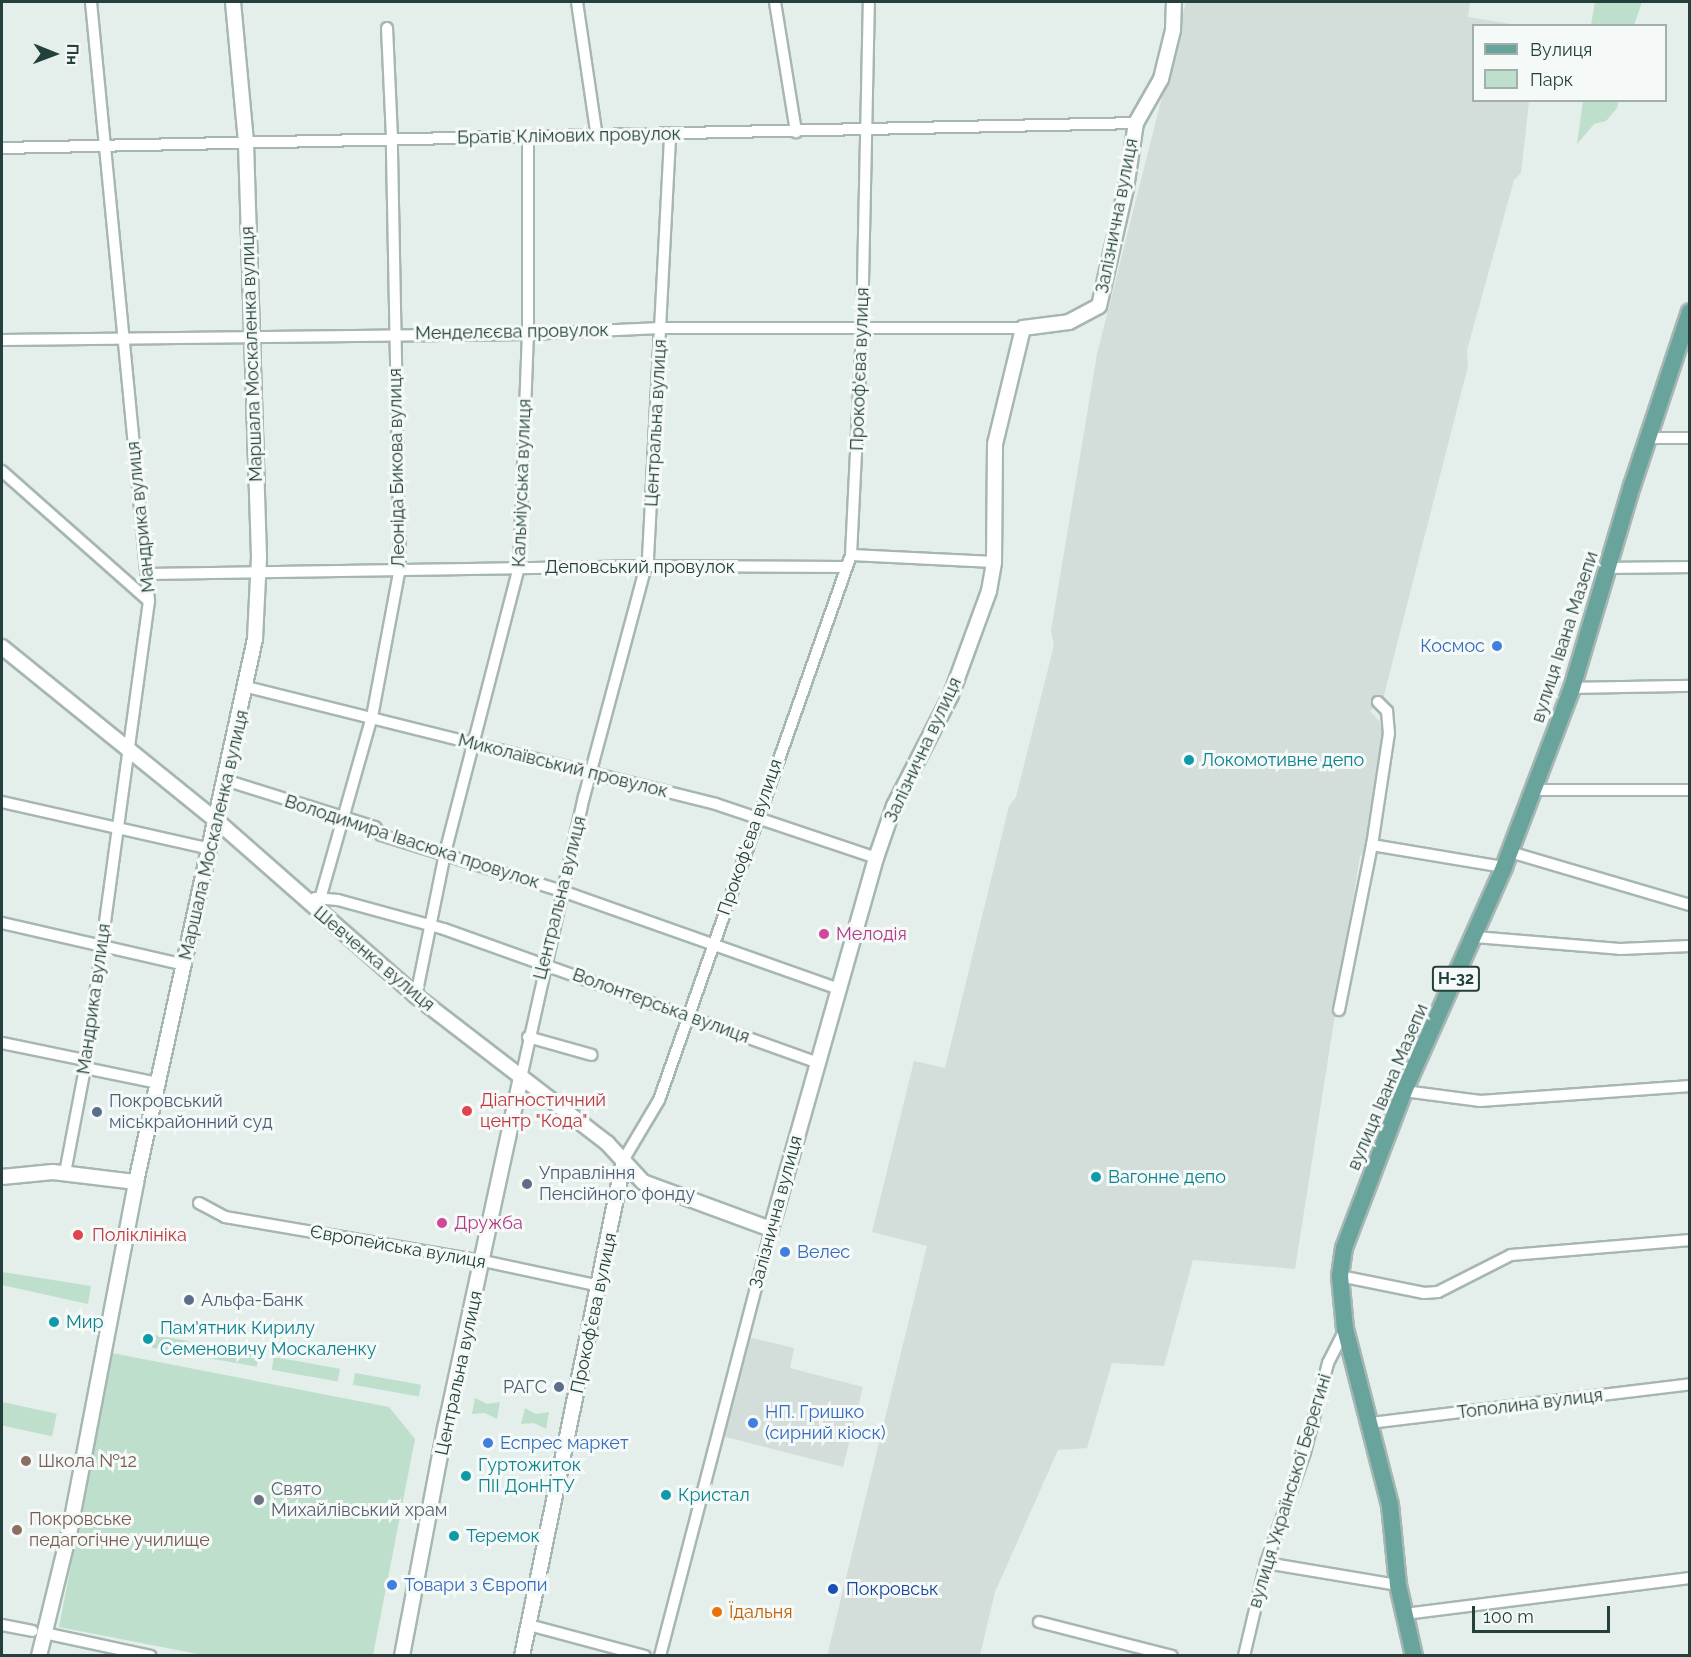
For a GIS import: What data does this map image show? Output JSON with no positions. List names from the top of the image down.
{
  "streets": {
    "main road": ["вулиця Івана Мазепи", "Н-32"],
    "street": [
      "Братів Клімових провулок",
      "Залізнична вулиця",
      "Менделєєва провулок",
      "Маршала Москаленка вулиця",
      "Прокоф'єва вулиця",
      "Центральна вулиця",
      "Леоніда Бикова вулиця",
      "Кальміуська вулиця",
      "Мандрика вулиця",
      "Деповський провулок",
      "Миколаївський провулок",
      "Володимира Івасюка провулок",
      "Шевченка вулиця",
      "Волонтерська вулиця",
      "Європейська вулиця",
      "Тополина вулиця",
      "вулиця Української Берегині"
    ]
  },
  "crossings": [
    ["Братів Клімових провулок", "Залізнична вулиця"],
    ["Братів Клімових провулок", "Маршала Москаленка вулиця"],
    ["Братів Клімових провулок", "Прокоф'єва вулиця"],
    ["Братів Клімових провулок", "Центральна вулиця"],
    ["Братів Клімових провулок", "Леоніда Бикова вулиця"],
    ["Братів Клімових провулок", "Кальміуська вулиця"],
    ["Братів Клімових провулок", "Мандрика вулиця"],
    ["Залізнична вулиця", "Менделєєва провулок"],
    ["Залізнична вулиця", "Миколаївський провулок"],
    ["Залізнична вулиця", "Володимира Івасюка провулок"],
    ["Залізнична вулиця", "Шевченка вулиця"],
    ["Залізнична вулиця", "Волонтерська вулиця"],
    ["Менделєєва провулок", "Маршала Москаленка вулиця"],
    ["Менделєєва провулок", "Прокоф'єва вулиця"],
    ["Менделєєва провулок", "Центральна вулиця"],
    ["Менделєєва провулок", "Леоніда Бикова вулиця"],
    ["Менделєєва провулок", "Кальміуська вулиця"],
    ["Менделєєва провулок", "Мандрика вулиця"],
    ["Маршала Москаленка вулиця", "Деповський провулок"],
    ["Маршала Москаленка вулиця", "Миколаївський провулок"],
    ["Маршала Москаленка вулиця", "Володимира Івасюка провулок"],
    ["Маршала Москаленка вулиця", "Шевченка вулиця"],
    ["Прокоф'єва вулиця", "Деповський провулок"],
    ["Прокоф'єва вулиця", "Миколаївський провулок"],
    ["Прокоф'єва вулиця", "Володимира Івасюка провулок"],
    ["Прокоф'єва вулиця", "Шевченка вулиця"],
    ["Прокоф'єва вулиця", "Волонтерська вулиця"],
    ["Прокоф'єва вулиця", "Європейська вулиця"],
    ["Центральна вулиця", "Деповський провулок"],
    ["Центральна вулиця", "Миколаївський провулок"],
    ["Центральна вулиця", "Володимира Івасюка провулок"],
    ["Центральна вулиця", "Шевченка вулиця"],
    ["Центральна вулиця", "Волонтерська вулиця"],
    ["Центральна вулиця", "Європейська вулиця"],
    ["Леоніда Бикова вулиця", "Деповський провулок"],
    ["Леоніда Бикова вулиця", "Миколаївський провулок"],
    ["Леоніда Бикова вулиця", "Володимира Івасюка провулок"],
    ["Леоніда Бикова вулиця", "Волонтерська вулиця"],
    ["Кальміуська вулиця", "Деповський провулок"],
    ["Кальміуська вулиця", "Миколаївський провулок"],
    ["Кальміуська вулиця", "Володимира Івасюка провулок"],
    ["Кальміуська вулиця", "Шевченка вулиця"],
    ["Кальміуська вулиця", "Волонтерська вулиця"],
    ["Мандрика вулиця", "Деповський провулок"],
    ["Мандрика вулиця", "Шевченка вулиця"],
    ["вулиця Івана Мазепи", "Тополина вулиця"],
    ["вулиця Івана Мазепи", "вулиця Української Берегині"],
    ["Шевченка вулиця", "Волонтерська вулиця"]
  ],
  "places": [
    "Космос",
    "Локомотивне депо",
    "Мелодія",
    "Діагностичний центр \"Кода\"",
    "Покровський міськрайонний суд",
    "Вагонне депо",
    "Управління Пенсійного фонду",
    "Дружба",
    "Поліклініка",
    "Велес",
    "Альфа-Банк",
    "Мир",
    "Пам'ятник Кирилу Семеновичу Москаленку",
    "РАГС",
    "НП. Гришко (сирний кіоск)",
    "Еспрес маркет",
    "Школа №12",
    "Гуртожиток ПІІ ДонНТУ",
    "Кристал",
    "Свято Михайлівський храм",
    "Покровське педагогічне училище",
    "Теремок",
    "Товари з Європи",
    "Покровськ",
    "Їдальня"
  ],
  "legend": ["Вулиця", "Парк"],
  "scale_bar": "100 m",
  "north": "right"
}
